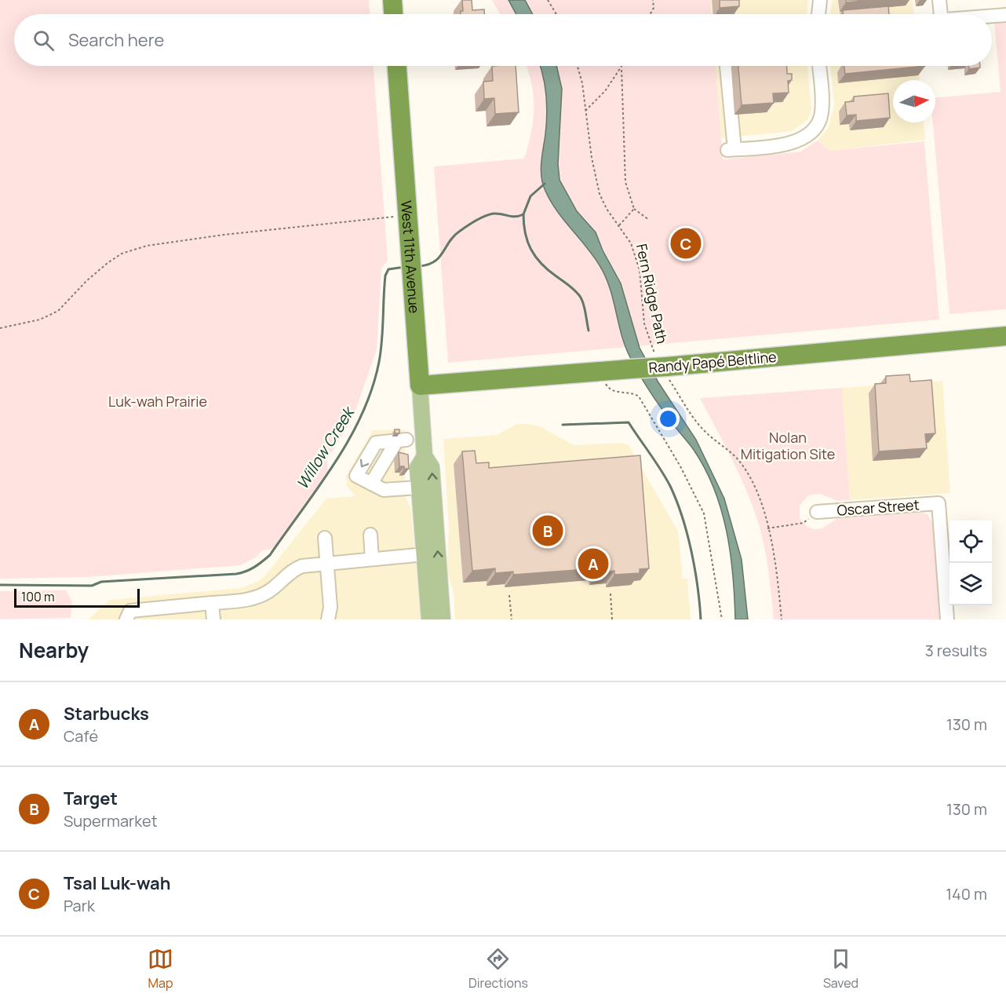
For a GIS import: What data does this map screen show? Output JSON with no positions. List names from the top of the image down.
{
  "streets": {
    "highway": ["West 11th Avenue", "Randy Papé Beltline"],
    "street": ["Oscar Street"],
    "path": ["Fern Ridge Path"]
  },
  "crossings": [
    ["West 11th Avenue", "Randy Papé Beltline"],
    ["Fern Ridge Path", "Randy Papé Beltline"]
  ],
  "water": ["Willow Creek"],
  "parks": ["Luk-wah Prairie", "Nolan Mitigation Site"],
  "scale_bar": "100 m",
  "north": "right",
  "page": {
    "search": "Search here",
    "pins": ["C", "B", "A"],
    "scale": "100 m",
    "heading": ["Nearby", "3 results"],
    "list": [
      {
        "mark": "A",
        "name": "Starbucks",
        "note": "Café",
        "value": "130 m"
      },
      {
        "mark": "B",
        "name": "Target",
        "note": "Supermarket",
        "value": "130 m"
      },
      {
        "mark": "C",
        "name": "Tsal Luk-wah",
        "note": "Park",
        "value": "140 m"
      }
    ],
    "nav": ["Map", "Directions", "Saved"]
  }
}
